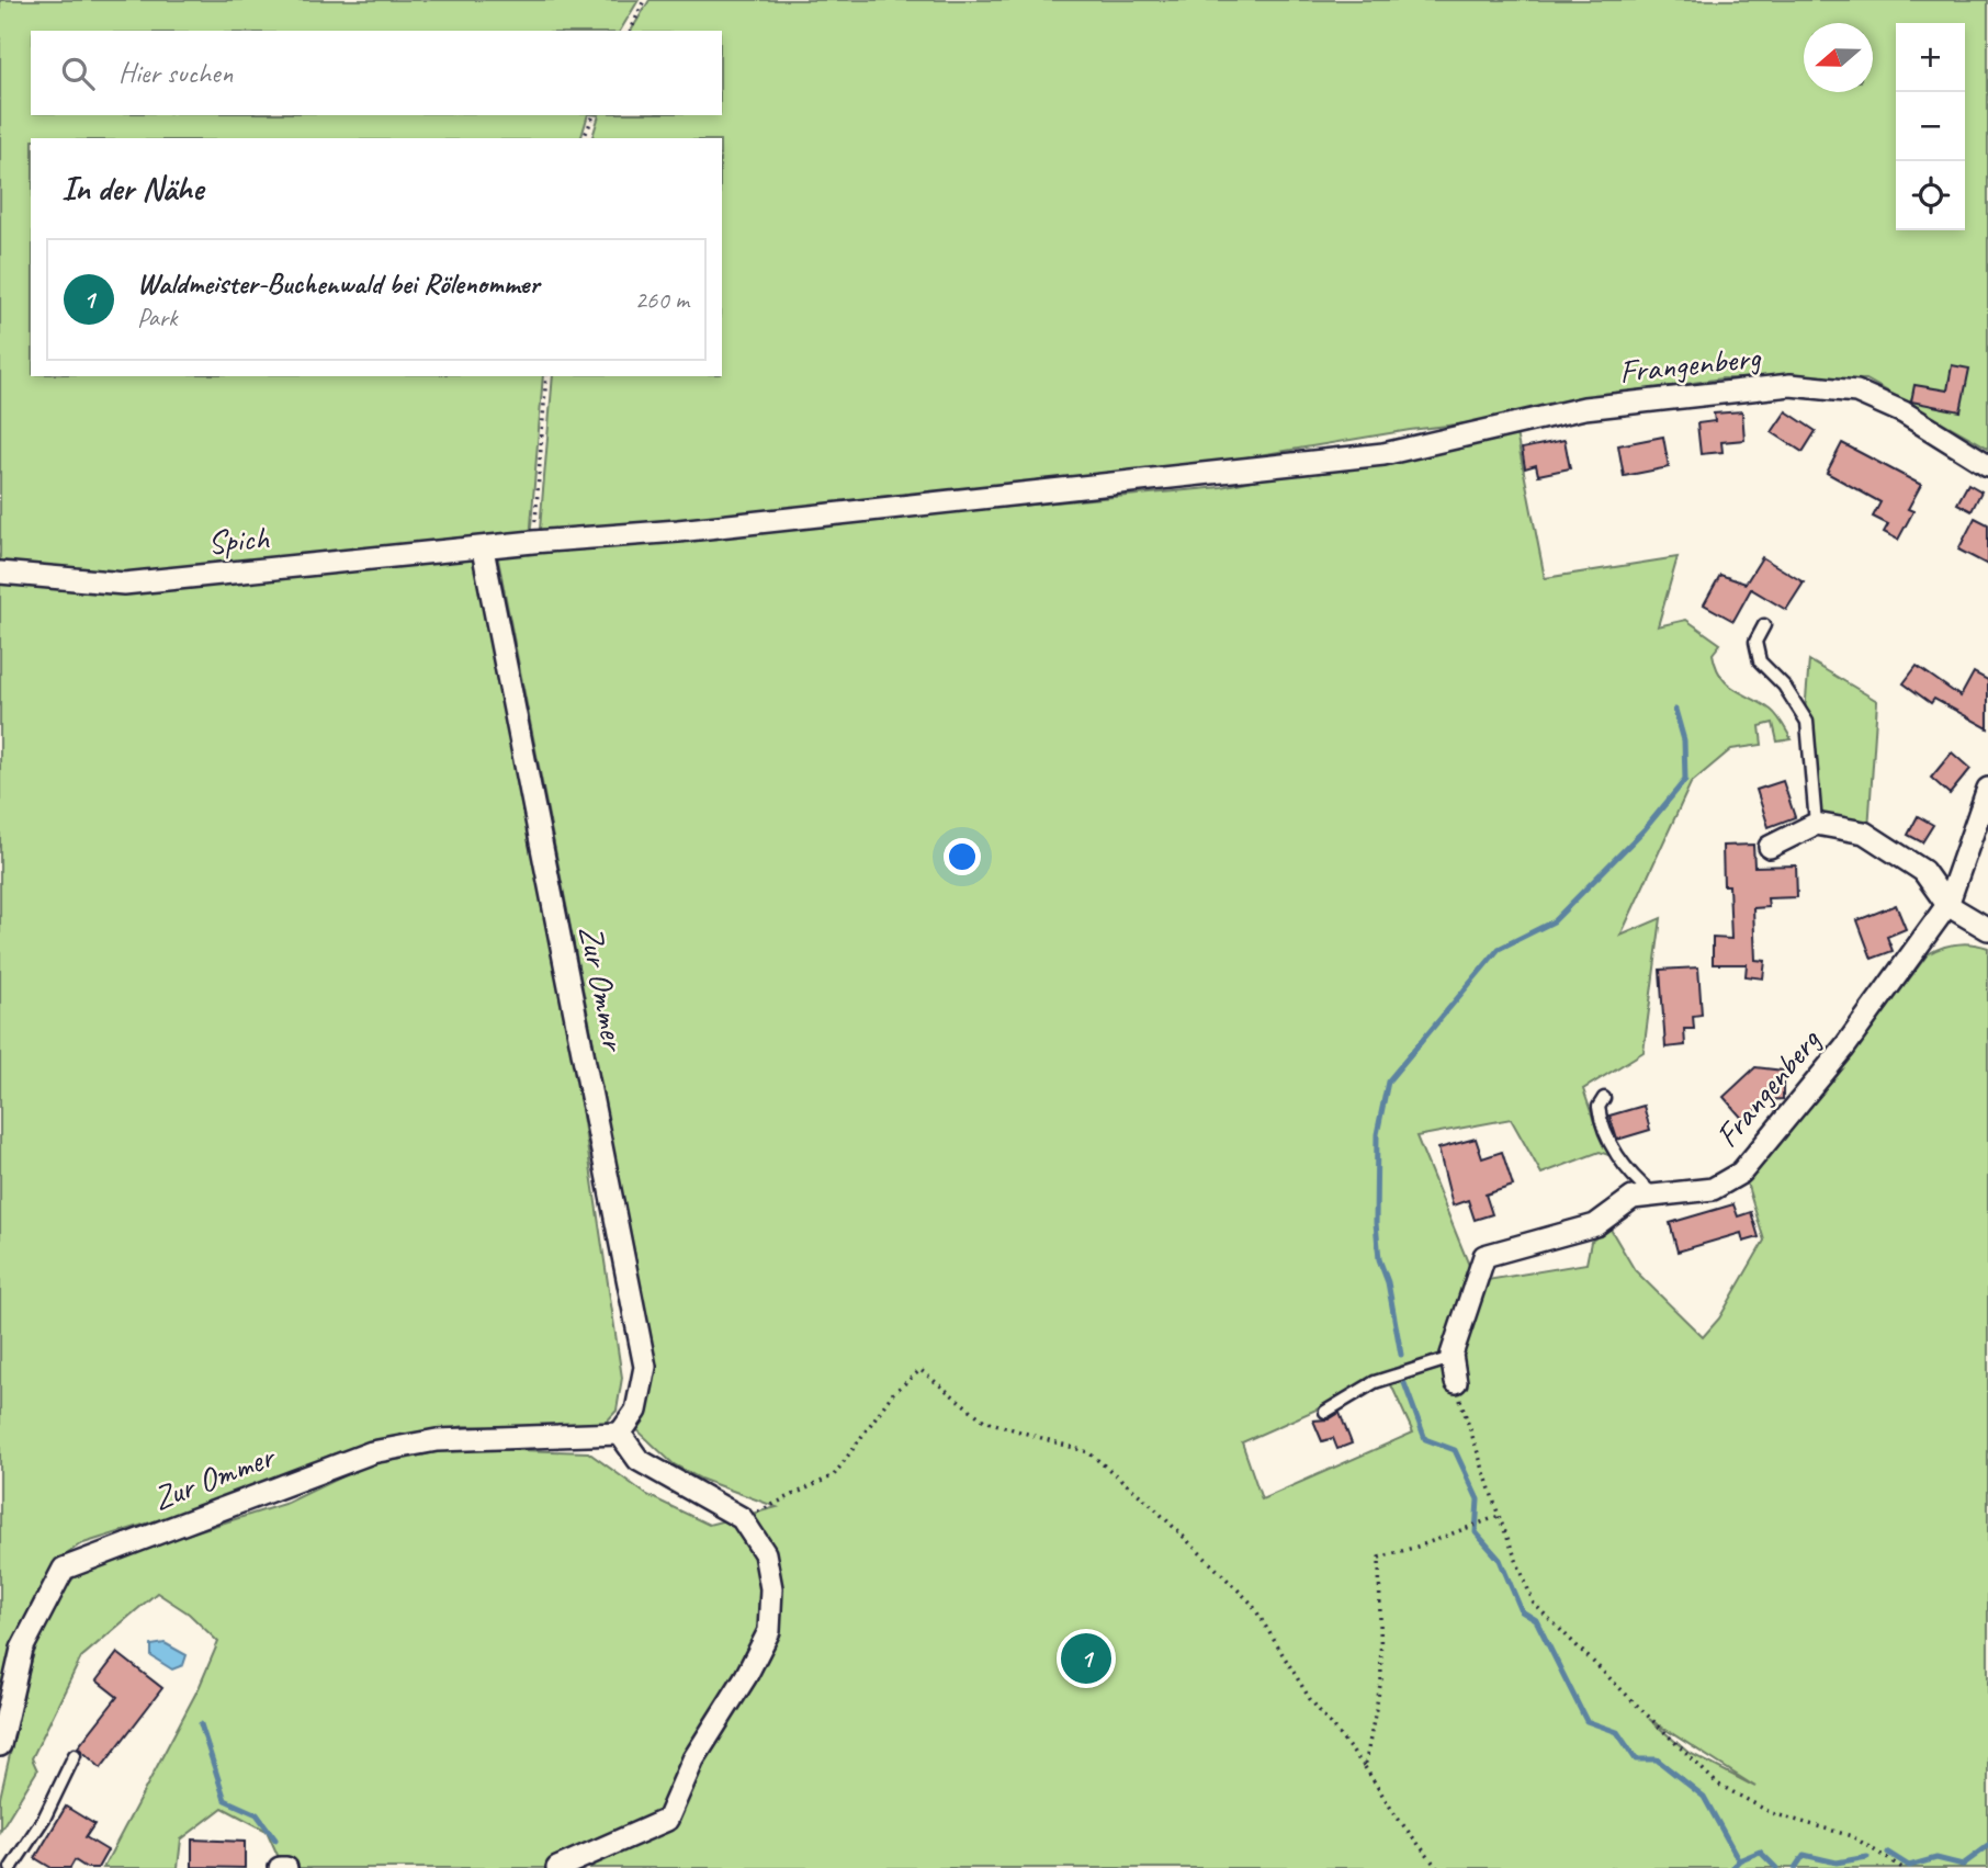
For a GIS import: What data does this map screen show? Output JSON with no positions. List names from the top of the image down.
{
  "streets": {
    "street": ["Frangenberg", "Spich", "Zur Ommer"]
  },
  "crossings": [
    ["Frangenberg", "Spich"],
    ["Spich", "Zur Ommer"]
  ],
  "north": "left",
  "page": {
    "map_buttons": ["+", "−"],
    "search": "Hier suchen",
    "heading": "In der Nähe",
    "list": [
      {
        "mark": "1",
        "name": "Waldmeister-Buchenwald bei Rölenommer",
        "note": "Park",
        "value": "260 m"
      }
    ],
    "pins": "1"
  }
}
